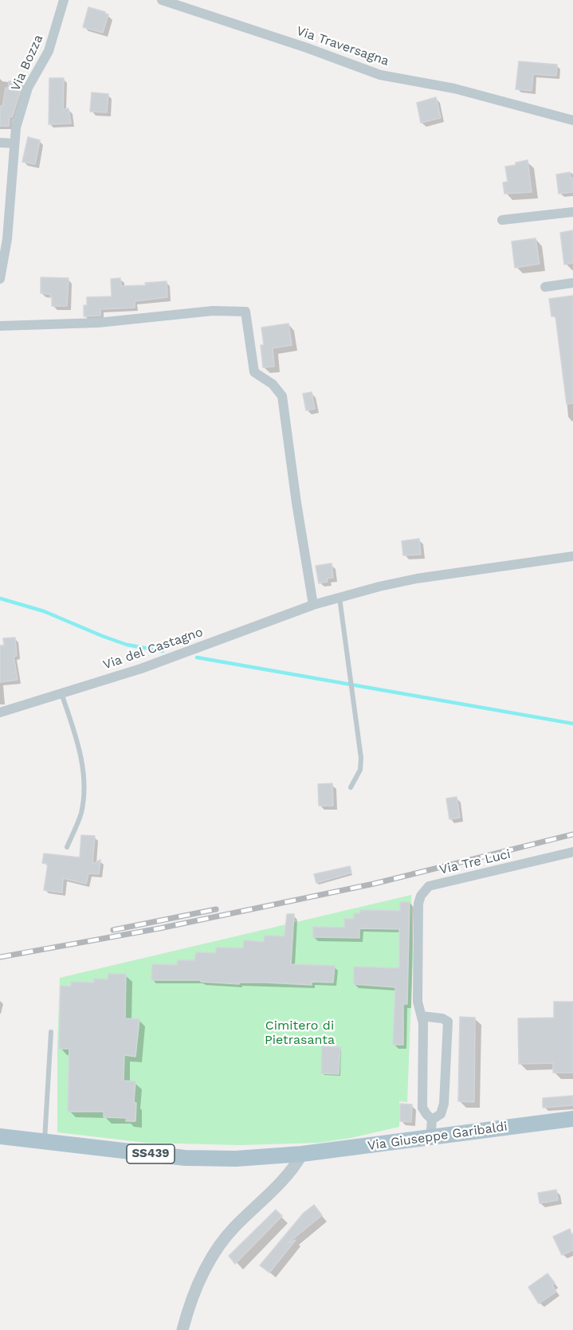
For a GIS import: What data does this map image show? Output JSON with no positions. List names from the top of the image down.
{
  "streets": {
    "main road": ["Via Giuseppe Garibaldi", "SS439"],
    "street": [
      "Via Traversagna",
      "Via Bozza",
      "Via del Castagno",
      "Via Tre Luci"
    ]
  },
  "crossings": [
    ["Via Giuseppe Garibaldi", "SS439"]
  ],
  "parks": ["Cimitero di Pietrasanta"]
}
